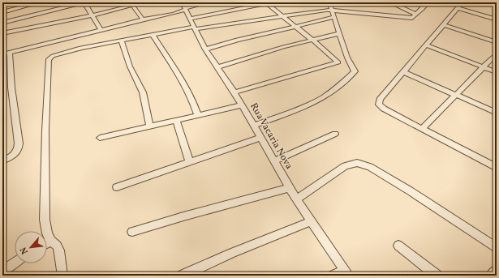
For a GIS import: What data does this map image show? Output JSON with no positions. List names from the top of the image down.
{
  "streets": {
    "street": ["Rua Vacaria Nova"]
  },
  "north": "bottom left"
}
